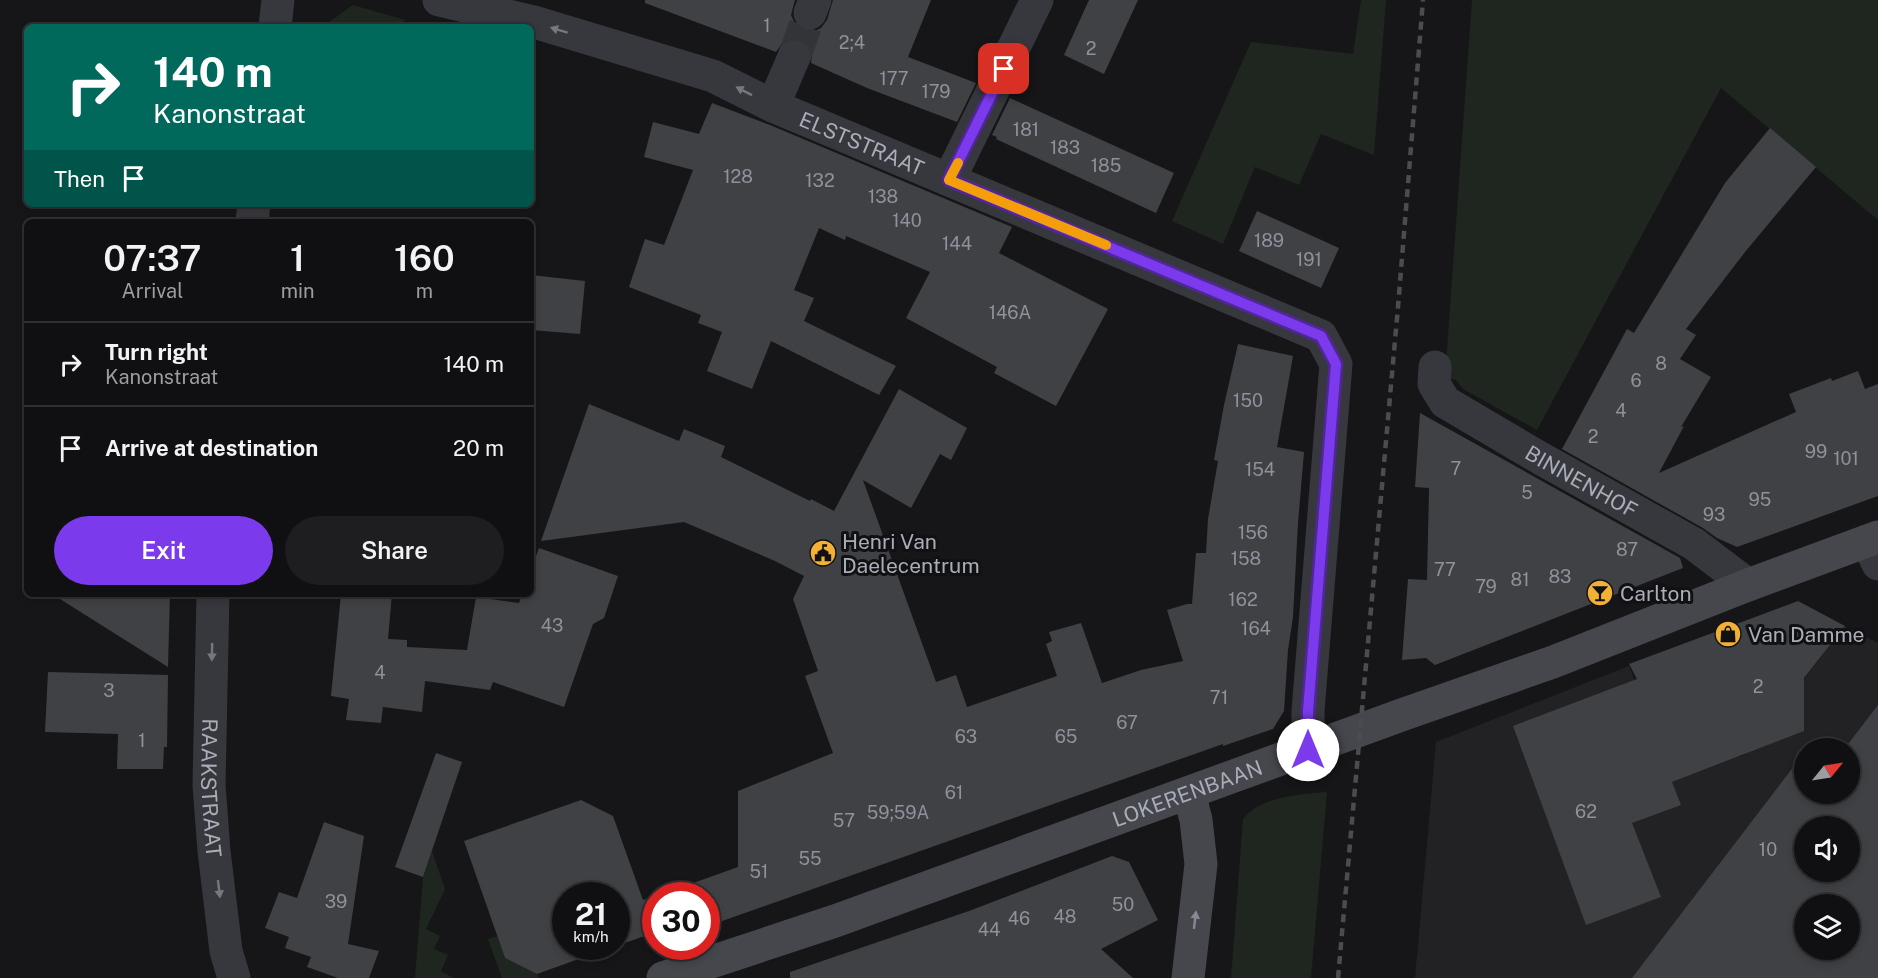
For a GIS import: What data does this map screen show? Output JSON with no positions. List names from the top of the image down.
{
  "streets": {
    "street": [
      "ELSTSTRAAT",
      "BINNENHOF",
      "RAAKSTRAAT",
      "LOKERENBAAN"
    ]
  },
  "crossings": [
    ["ELSTSTRAAT", "LOKERENBAAN"],
    ["BINNENHOF", "LOKERENBAAN"]
  ],
  "one_way": ["RAAKSTRAAT"],
  "places": {
    "public building": ["Henri Van Daelecentrum"],
    "bar": ["Carlton"],
    "shop": ["Van Damme"]
  },
  "house_numbers": [
    "1",
    "2;4",
    "2",
    "177",
    "179",
    "181",
    "183",
    "185",
    "128",
    "132",
    "138",
    "140",
    "189",
    "144",
    "191",
    "146A",
    "8",
    "6",
    "150",
    "4",
    "2",
    "99",
    "101",
    "7",
    "154",
    "5",
    "95",
    "93",
    "156",
    "87",
    "158",
    "77",
    "83",
    "81",
    "79",
    "162",
    "43",
    "164",
    "4",
    "2",
    "3",
    "71",
    "67",
    "63",
    "65",
    "1",
    "61",
    "62",
    "59;59A",
    "57",
    "10",
    "55",
    "51",
    "39",
    "50",
    "48",
    "46",
    "44"
  ],
  "north": "top right",
  "page": {
    "turn": ["140 m", "Kanonstraat"],
    "then": "Then",
    "eta": [
      "07:37",
      "Arrival",
      "1",
      "min",
      "160",
      "m"
    ],
    "list": [
      {
        "name": "Turn right",
        "note": "Kanonstraat",
        "value": "140 m"
      },
      {
        "name": "Arrive at destination",
        "value": "20 m"
      }
    ],
    "buttons": ["Exit", "Share"],
    "speed": "21 km/h",
    "limit": "30"
  }
}
